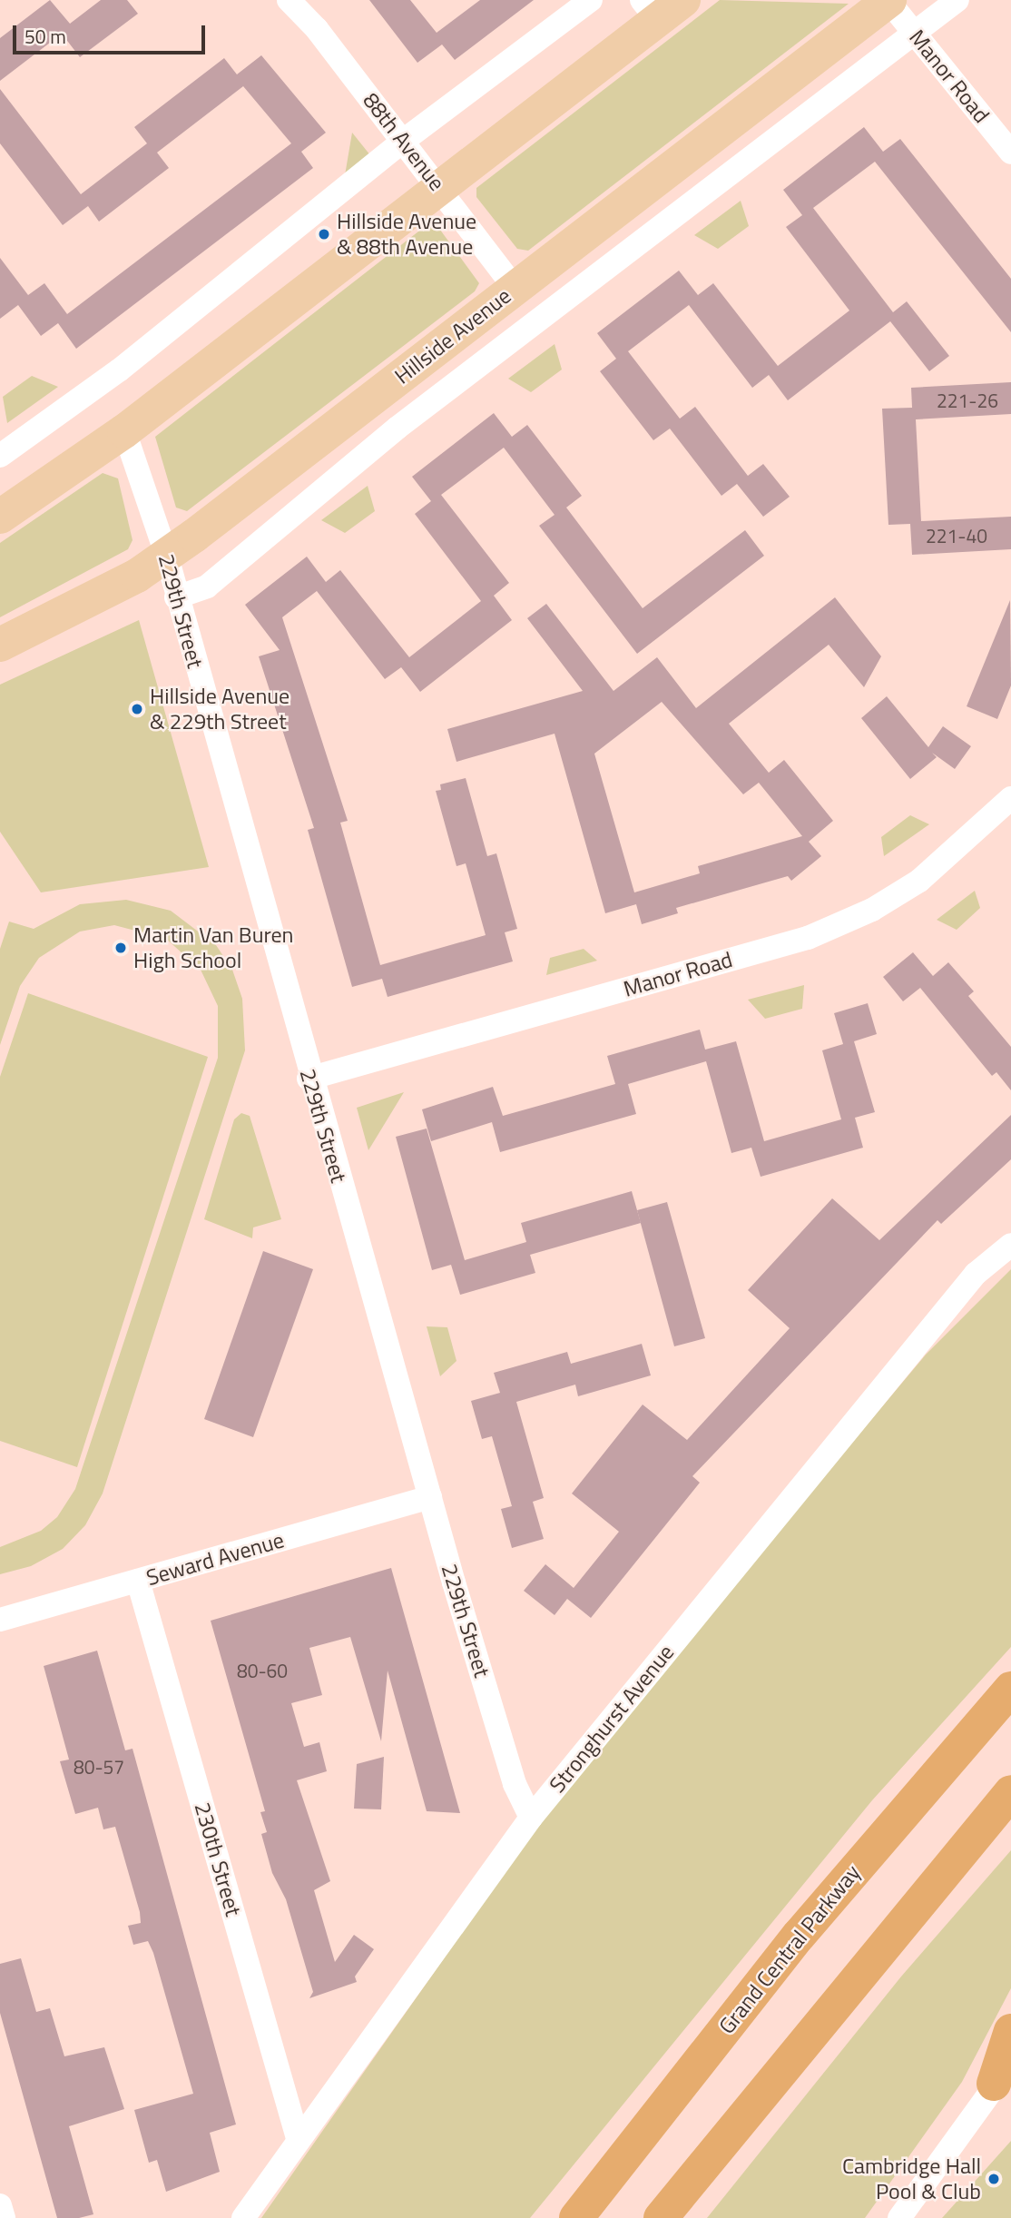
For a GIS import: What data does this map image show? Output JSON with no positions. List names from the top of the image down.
{
  "streets": {
    "highway": ["Grand Central Parkway"],
    "main road": ["Hillside Avenue"],
    "street": [
      "Manor Road",
      "88th Avenue",
      "229th Street",
      "Seward Avenue",
      "Stronghurst Avenue",
      "230th Street"
    ]
  },
  "crossings": [
    ["Manor Road", "Hillside Avenue"],
    ["Manor Road", "229th Street"],
    ["88th Avenue", "Hillside Avenue"],
    ["Hillside Avenue", "229th Street"],
    ["229th Street", "Seward Avenue"],
    ["229th Street", "Stronghurst Avenue"],
    ["Seward Avenue", "230th Street"],
    ["Stronghurst Avenue", "230th Street"]
  ],
  "places": [
    "Hillside Avenue & 88th Avenue",
    "Hillside Avenue & 229th Street",
    "Martin Van Buren High School",
    "Cambridge Hall Pool & Club"
  ],
  "house_numbers": [
    "221-26",
    "221-40",
    "80-60",
    "80-57"
  ],
  "scale_bar": "50 m"
}
